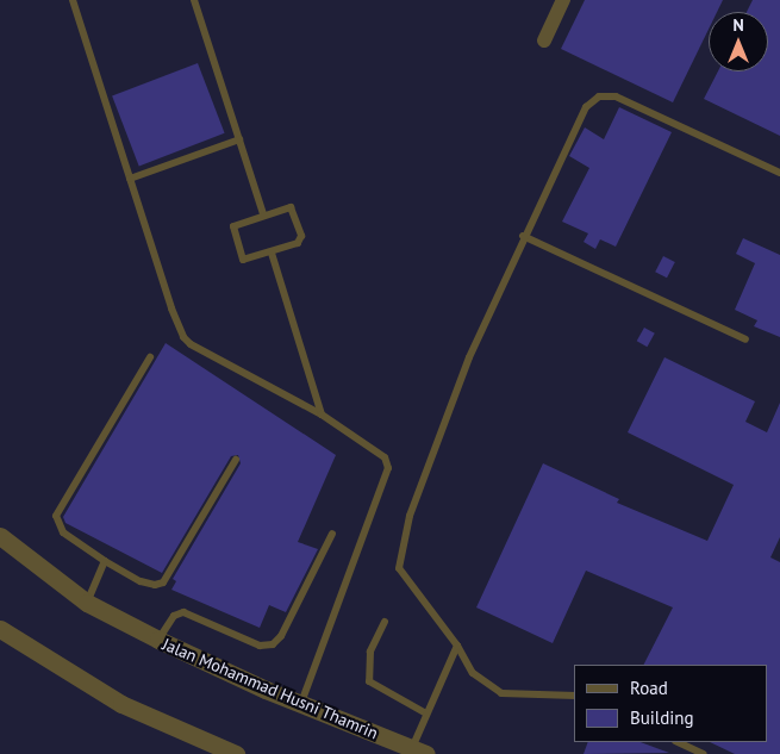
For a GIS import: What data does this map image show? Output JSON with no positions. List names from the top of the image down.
{
  "streets": {
    "street": ["Jalan Mohammad Husni Thamrin"]
  },
  "legend": ["Road", "Building"],
  "north": "top"
}
